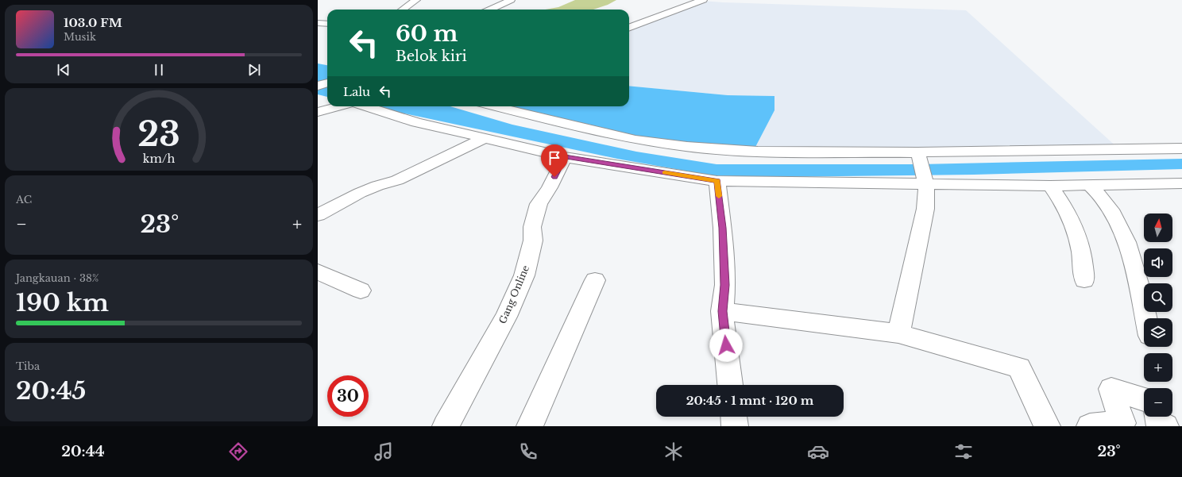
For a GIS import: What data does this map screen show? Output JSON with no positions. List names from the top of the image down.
{
  "streets": {
    "street": ["Gang Online"]
  },
  "north": "top",
  "page": {
    "turn": ["60 m", "Belok kiri"],
    "song": ["103.0 FM", "Musik"],
    "then": "Lalu",
    "tile": [
      "AC",
      ["Jangkauan · 38%", "190 km"],
      ["Tiba", "20:45"]
    ],
    "heat": ["−", "23°", "+"],
    "map_buttons": ["+", "−"],
    "limit": "30",
    "trip": "20:45 · 1 mnt · 120 m",
    "tabs": ["20:44", "23°"],
    "gauge": ["23", "km/h"]
  }
}
